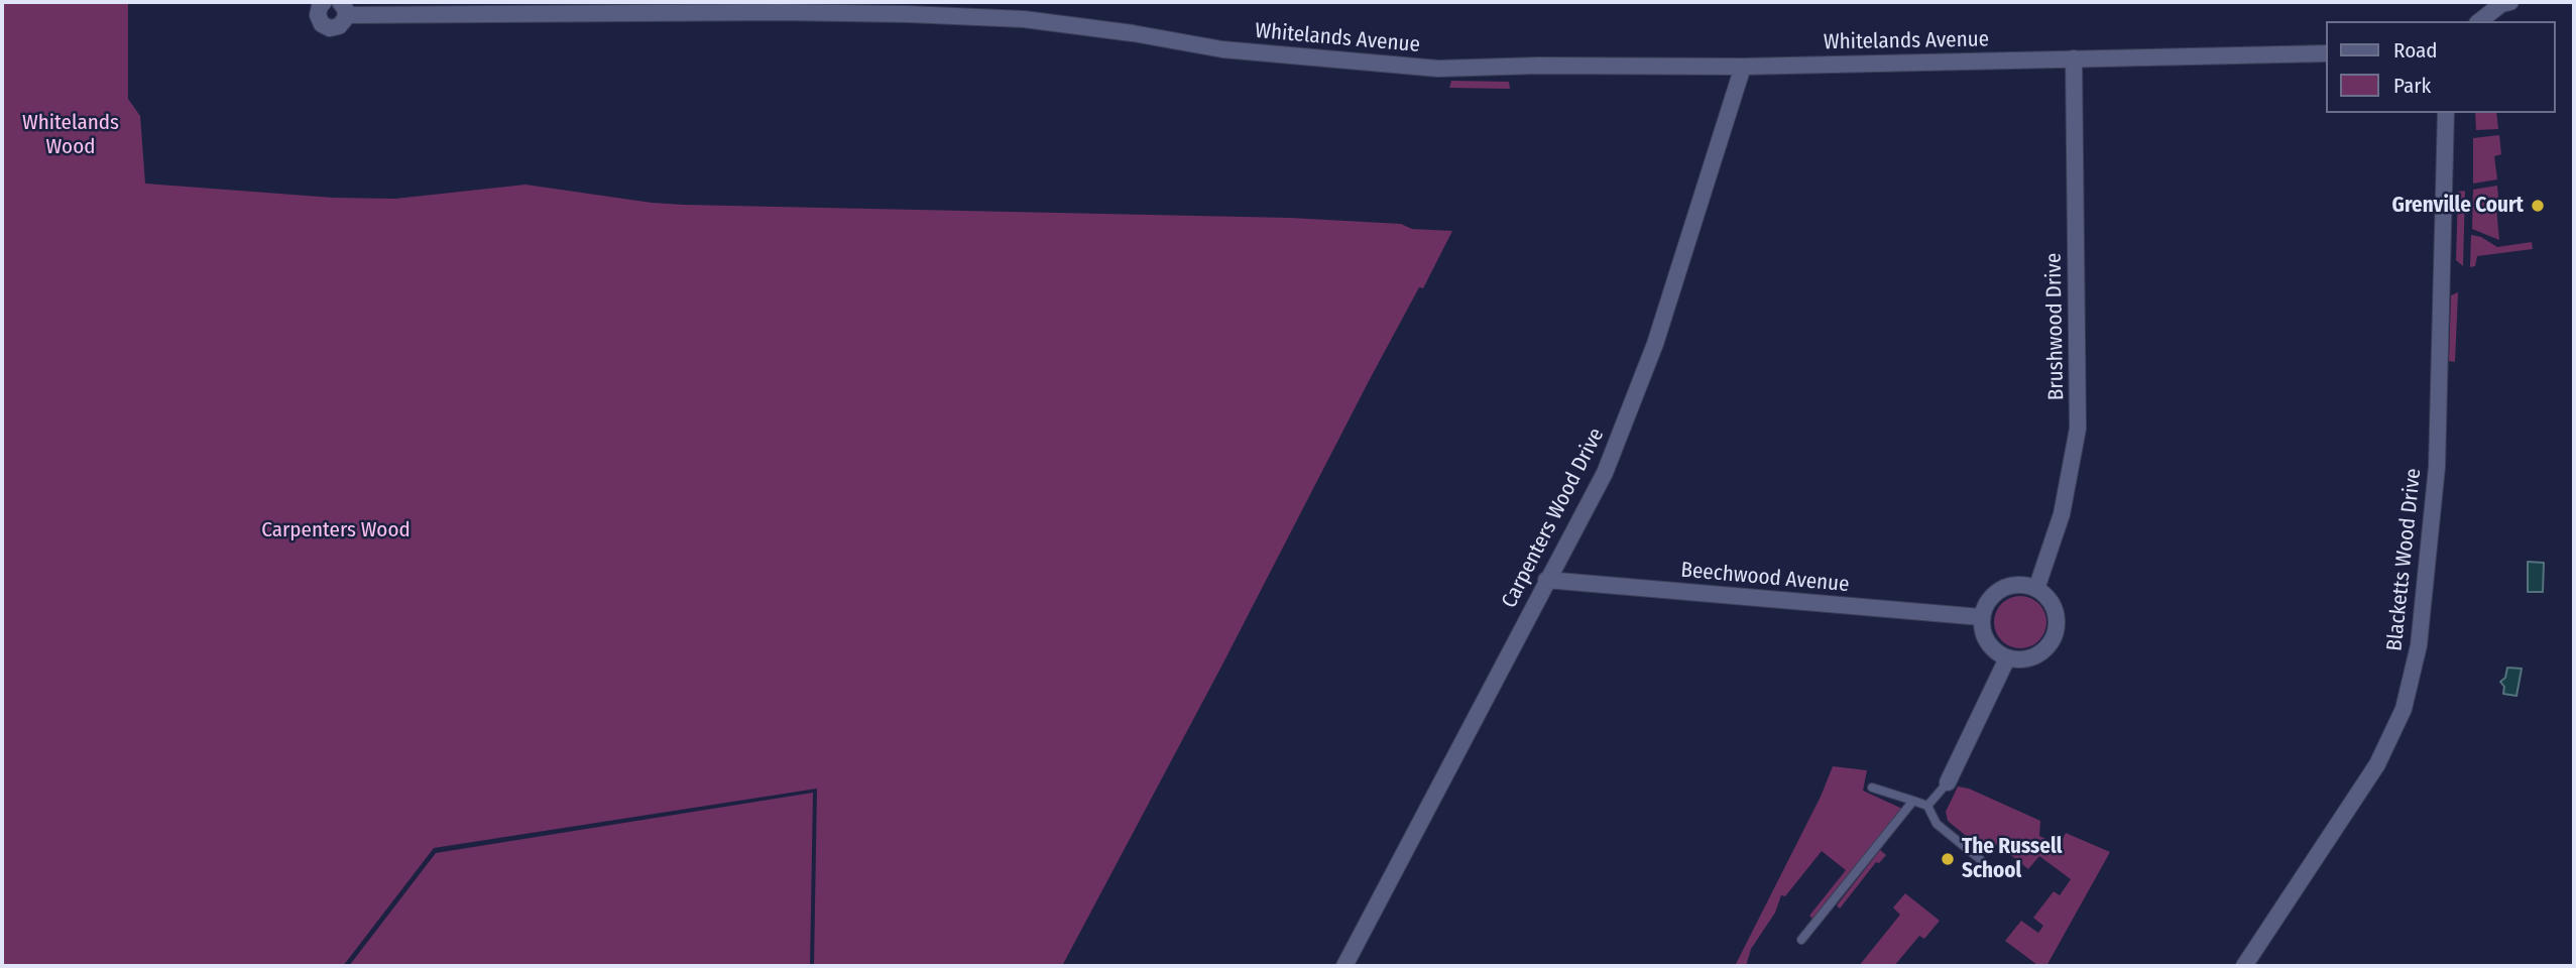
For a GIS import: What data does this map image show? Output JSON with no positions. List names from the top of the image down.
{
  "streets": {
    "street": [
      "Whitelands Avenue",
      "Brushwood Drive",
      "Carpenters Wood Drive",
      "Blacketts Wood Drive",
      "Beechwood Avenue"
    ]
  },
  "crossings": [
    ["Whitelands Avenue", "Brushwood Drive"],
    ["Whitelands Avenue", "Carpenters Wood Drive"],
    ["Brushwood Drive", "Beechwood Avenue"],
    ["Carpenters Wood Drive", "Beechwood Avenue"]
  ],
  "parks": ["Whitelands Wood", "Carpenters Wood"],
  "places": ["Grenville Court", "The Russell School"],
  "legend": ["Road", "Park"]
}
